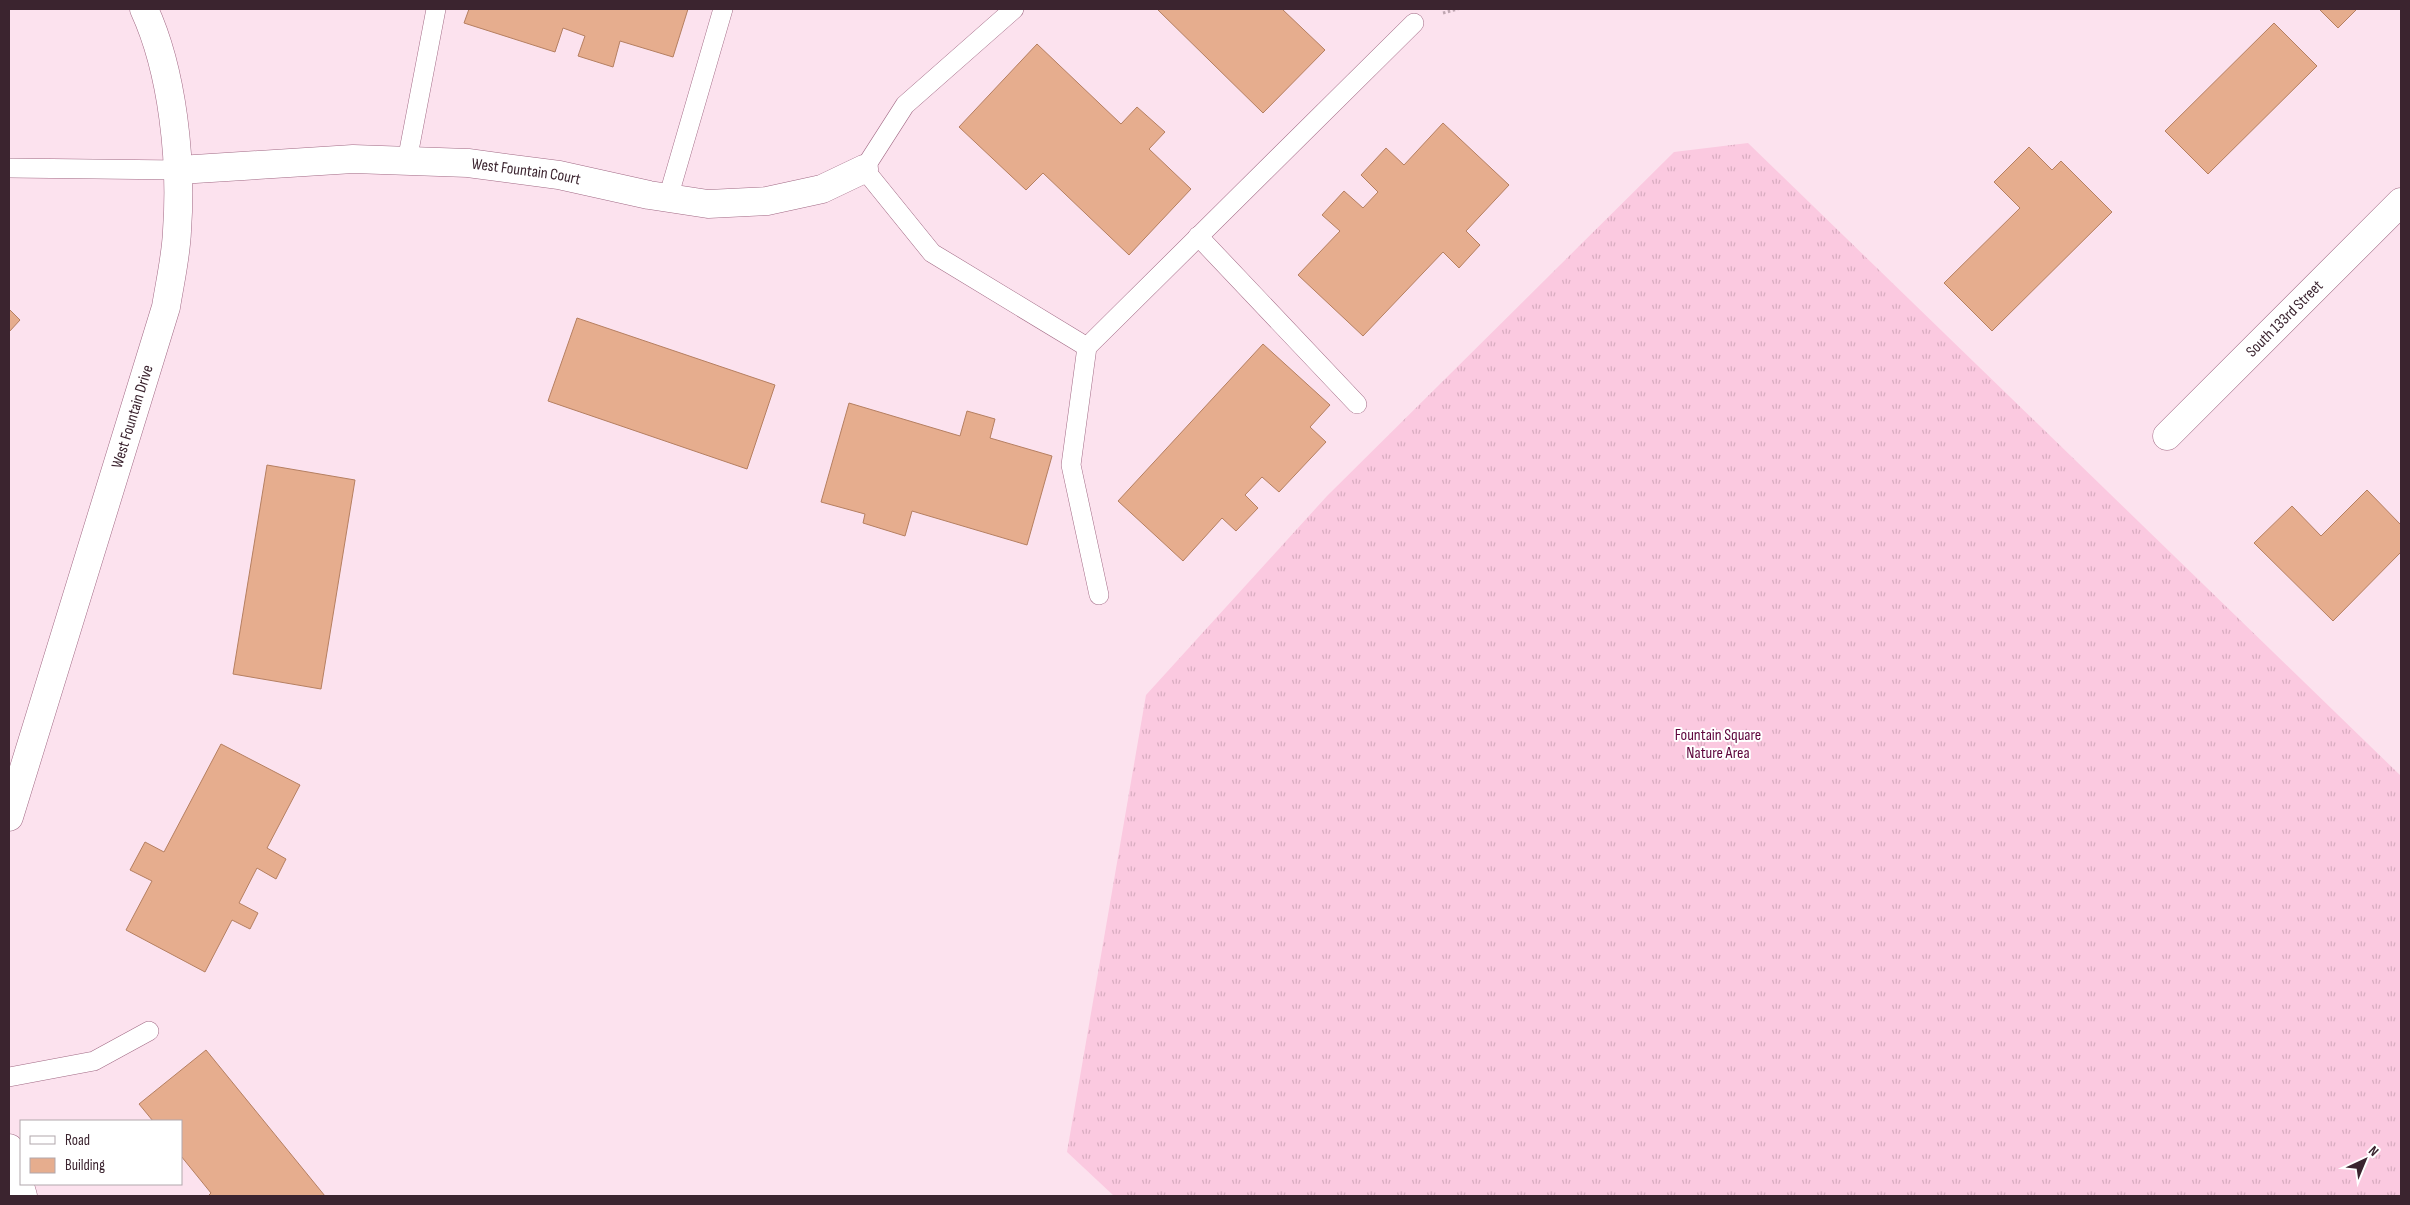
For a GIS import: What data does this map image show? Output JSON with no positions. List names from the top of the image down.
{
  "streets": {
    "street": ["West Fountain Court", "South 133rd Street", "West Fountain Drive"]
  },
  "crossings": [
    ["West Fountain Court", "West Fountain Drive"]
  ],
  "parks": ["Fountain Square Nature Area"],
  "legend": ["Road", "Building"],
  "north": "top right"
}
